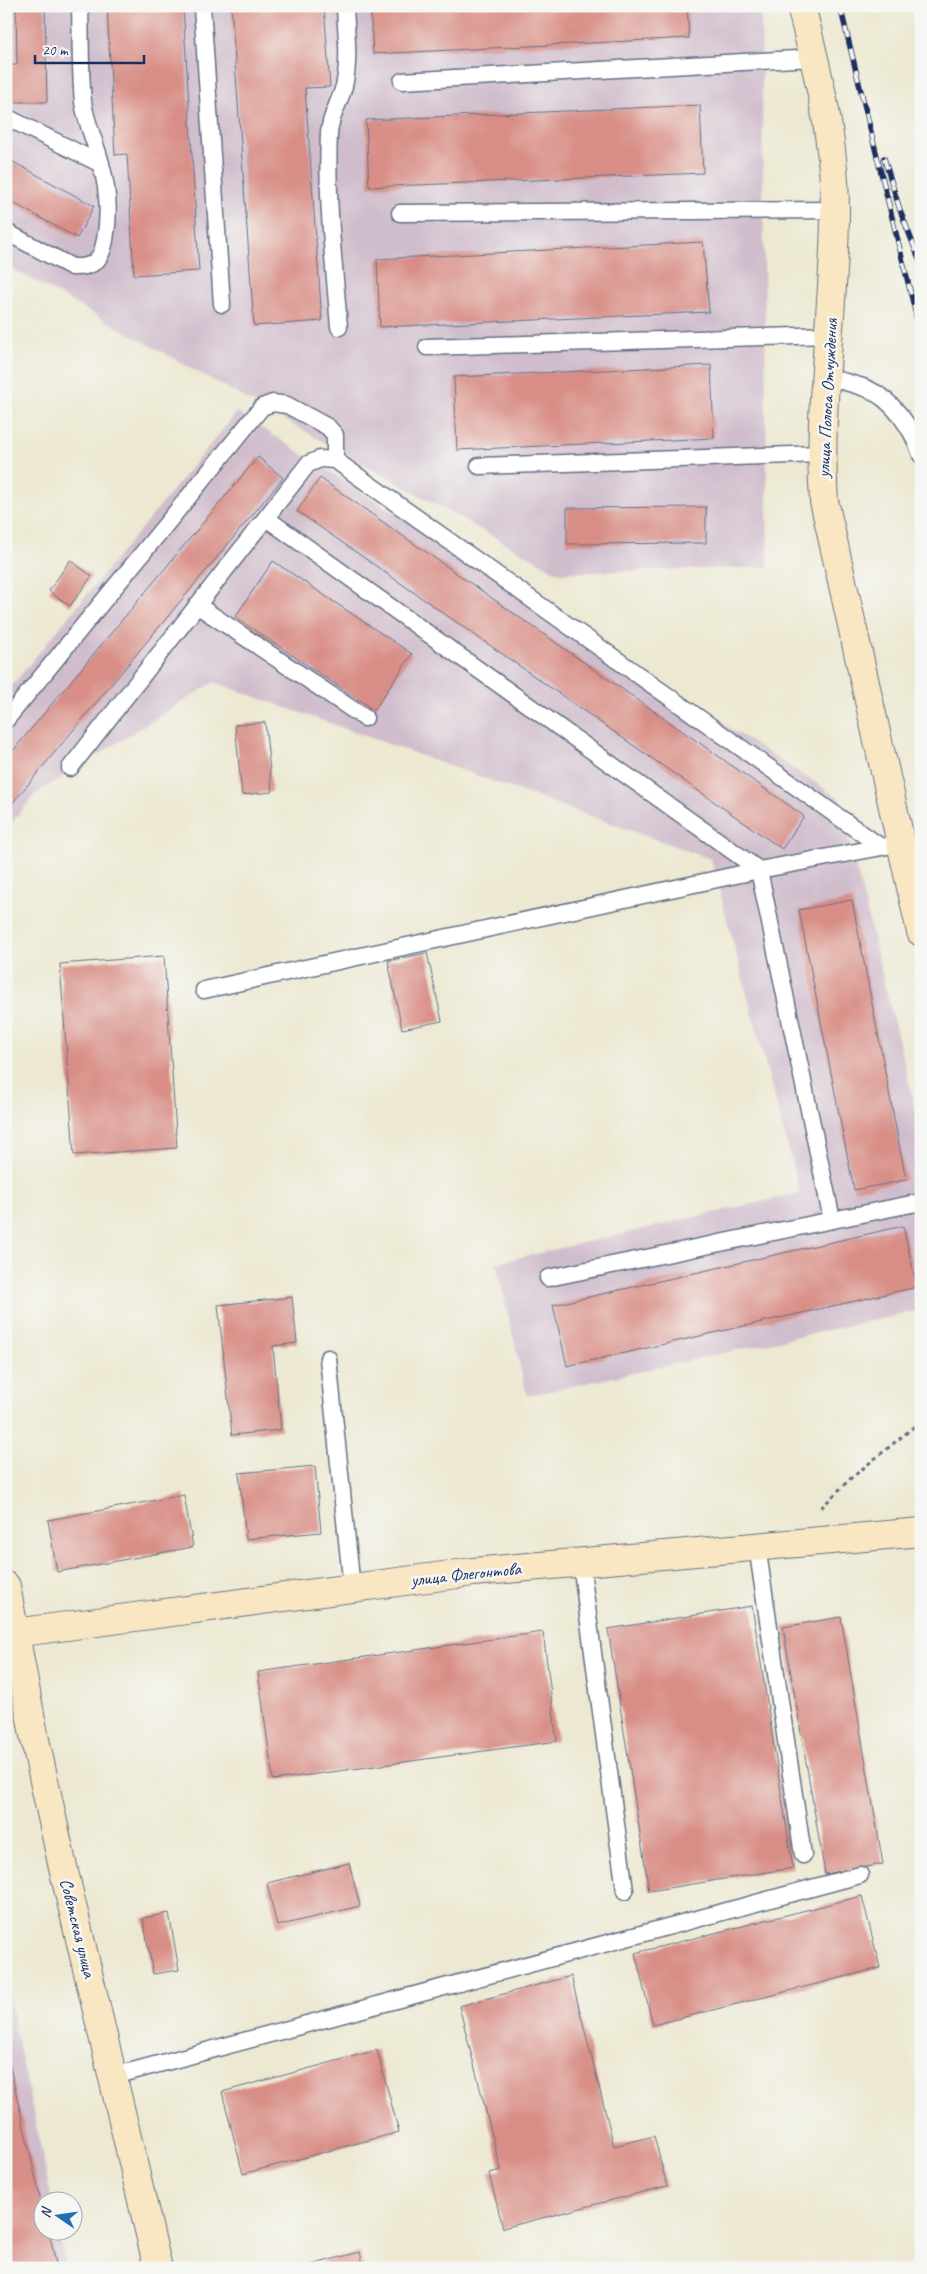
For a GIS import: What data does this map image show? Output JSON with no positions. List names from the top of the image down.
{
  "streets": {
    "main road": ["улица Полоса Отчуждения", "улица Флегонтова", "Советская улица"]
  },
  "crossings": [
    ["улица Флегонтова", "Советская улица"]
  ],
  "scale_bar": "20 m",
  "north": "left"
}
